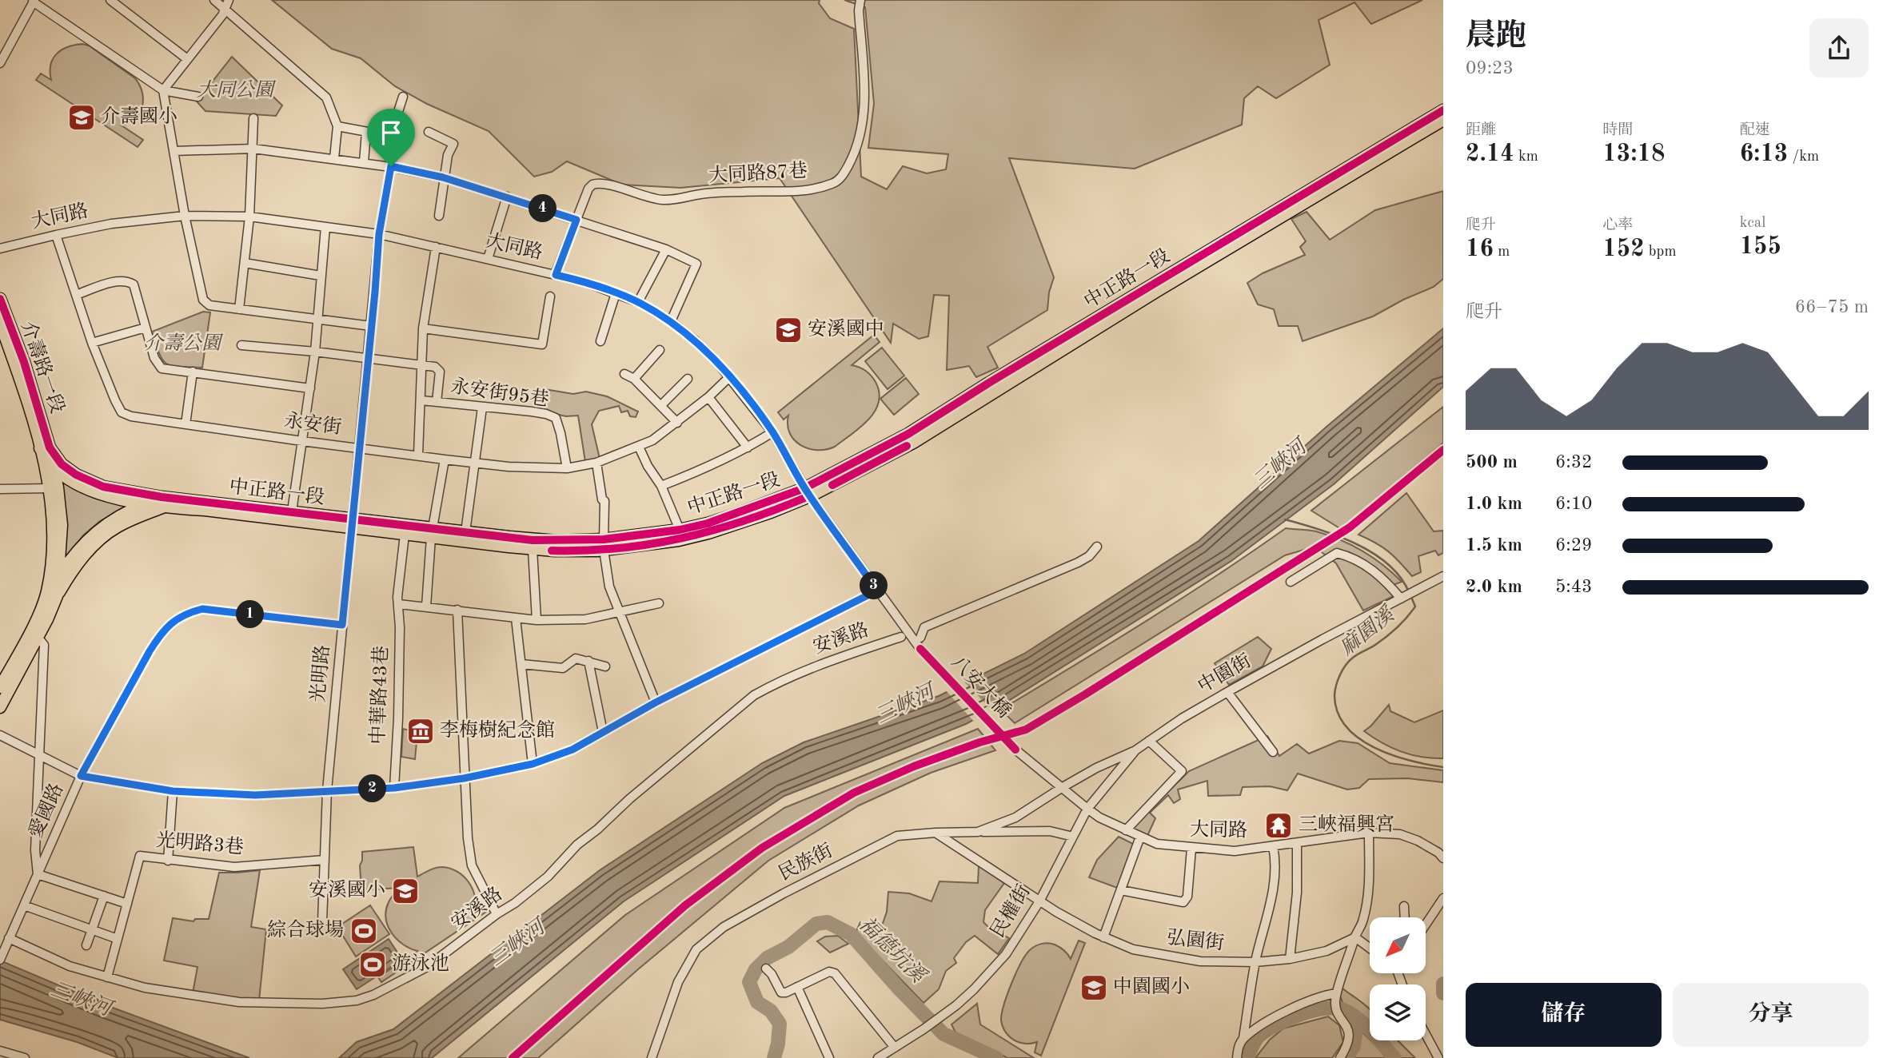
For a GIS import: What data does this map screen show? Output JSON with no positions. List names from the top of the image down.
{
  "streets": {
    "main road": ["中正路一段", "介壽路一段"],
    "street": [
      "大同路87巷",
      "大同路",
      "永安街95巷",
      "永安街",
      "安溪路",
      "光明路",
      "中園街",
      "八安大橋",
      "中華路43巷",
      "愛國路",
      "光明路3巷",
      "民族街",
      "民權街",
      "弘園街"
    ]
  },
  "crossings": [
    ["大同路87巷", "大同路"],
    ["大同路", "中正路一段"],
    ["大同路", "永安街95巷"],
    ["大同路", "永安街"],
    ["大同路", "光明路"],
    ["大同路", "中園街"],
    ["大同路", "八安大橋"],
    ["大同路", "民權街"],
    ["中正路一段", "介壽路一段"],
    ["中正路一段", "光明路"],
    ["中正路一段", "中華路43巷"],
    ["永安街95巷", "永安街"],
    ["永安街", "光明路"],
    ["安溪路", "愛國路"],
    ["光明路", "愛國路"],
    ["光明路", "光明路3巷"],
    ["中園街", "民權街"],
    ["民族街", "民權街"],
    ["民權街", "弘園街"]
  ],
  "water": ["三峽河", "麻園溪", "福德坑溪"],
  "parks": ["大同公園", "介壽公園"],
  "places": {
    "school or university": [
      "介壽國小",
      "安溪國中",
      "安溪國小",
      "中園國小"
    ],
    "museum": ["李梅樹紀念館"],
    "temple": ["三峽福興宮"],
    "sports": ["綜合球場", "游泳池"]
  },
  "north": "bottom left",
  "page": {
    "heading": ["晨跑", "09:23"],
    "stats": [
      ["距離", "2.14 km"],
      ["時間", "13:18"],
      ["配速", "6:13 /km"],
      ["爬升", "16 m"],
      ["心率", "152 bpm"],
      ["kcal", "155"]
    ],
    "pins": [
      "4",
      "3",
      "1",
      "2"
    ],
    "chart": ["爬升", "66–75 m"],
    "list": [
      {
        "name": "500 m",
        "note": "6:32"
      },
      {
        "name": "1.0 km",
        "note": "6:10"
      },
      {
        "name": "1.5 km",
        "note": "6:29"
      },
      {
        "name": "2.0 km",
        "note": "5:43"
      }
    ],
    "buttons": ["儲存", "分享"]
  }
}
